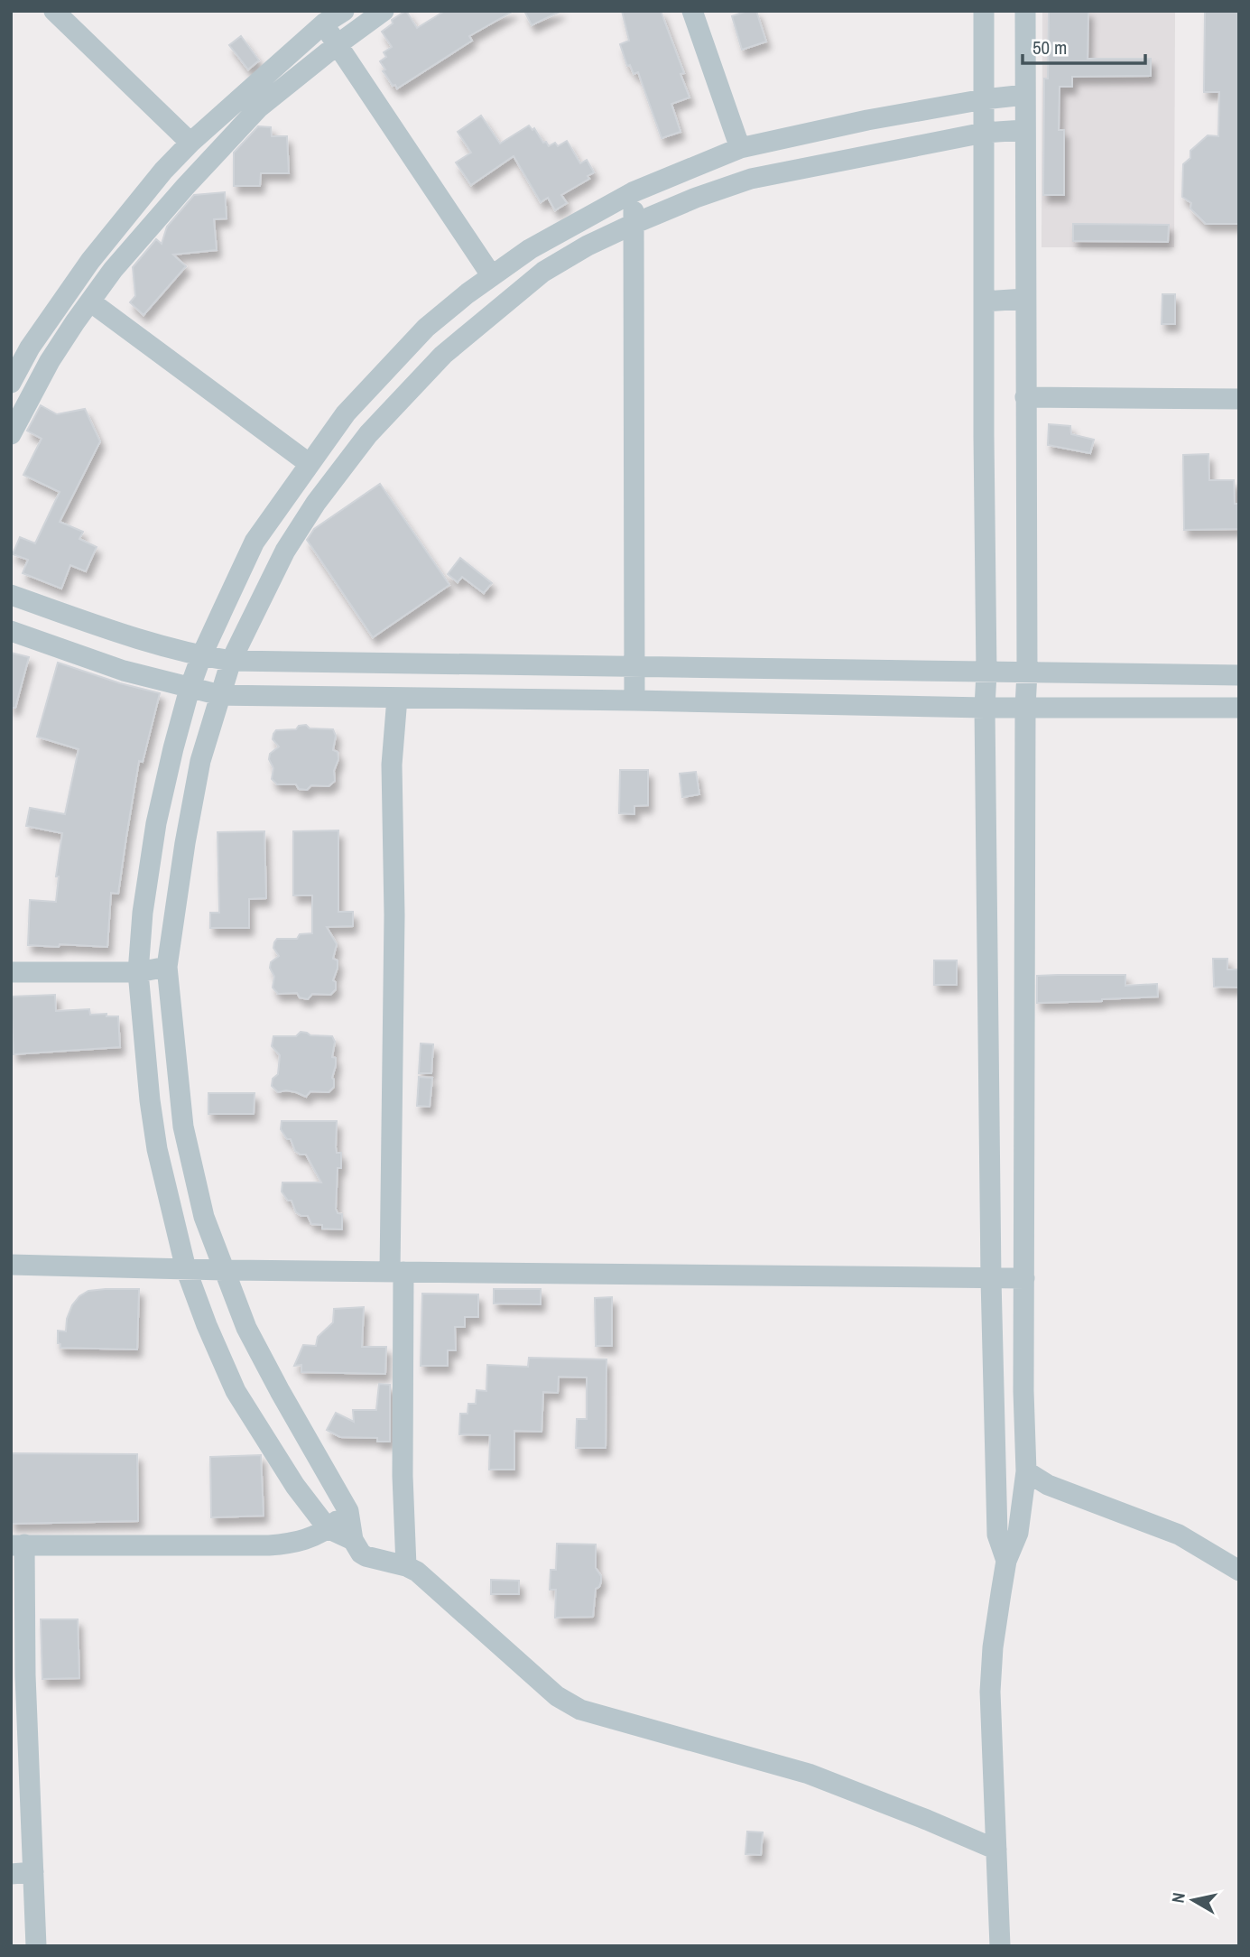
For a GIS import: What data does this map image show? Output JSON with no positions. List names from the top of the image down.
{
  "scale_bar": "50 m",
  "north": "left"
}
